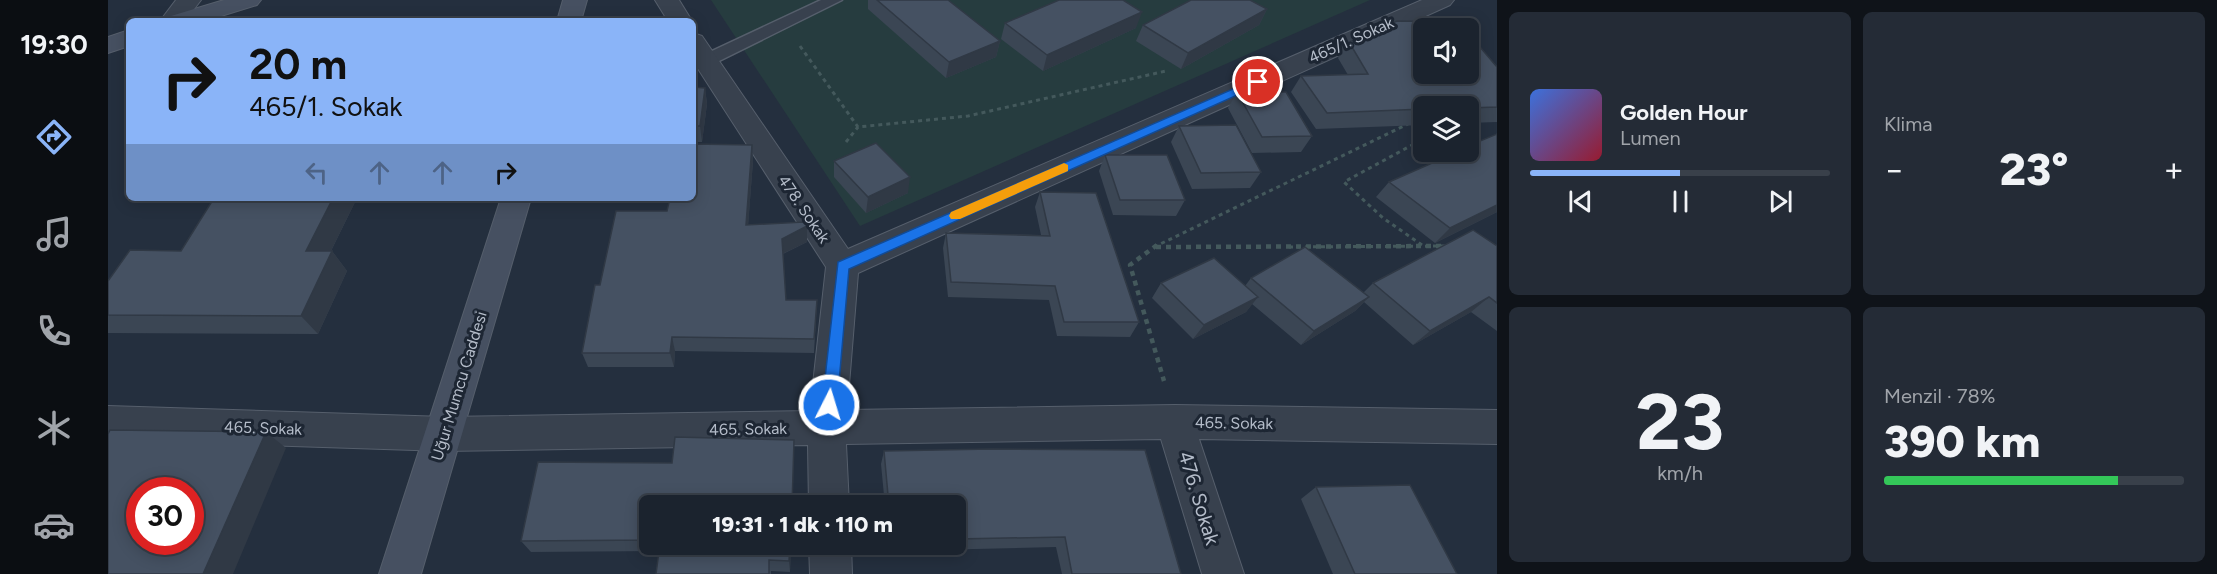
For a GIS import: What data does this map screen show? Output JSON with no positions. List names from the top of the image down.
{
  "streets": {
    "street": [
      "465/1. Sokak",
      "478. Sokak",
      "Uğur Mumcu Caddesi",
      "465. Sokak",
      "476. Sokak"
    ]
  },
  "crossings": [
    ["465/1. Sokak", "478. Sokak"],
    ["Uğur Mumcu Caddesi", "465. Sokak"],
    ["465. Sokak", "476. Sokak"]
  ],
  "page": {
    "tabs": "19:30",
    "tile": [
      "Klima",
      ["23", "km/h"],
      ["Menzil · 78%", "390 km"]
    ],
    "turn": ["20 m", "465/1. Sokak"],
    "song": ["Golden Hour", "Lumen"],
    "heat": ["−", "23°", "+"],
    "limit": "30",
    "trip": "19:31 · 1 dk · 110 m"
  }
}
